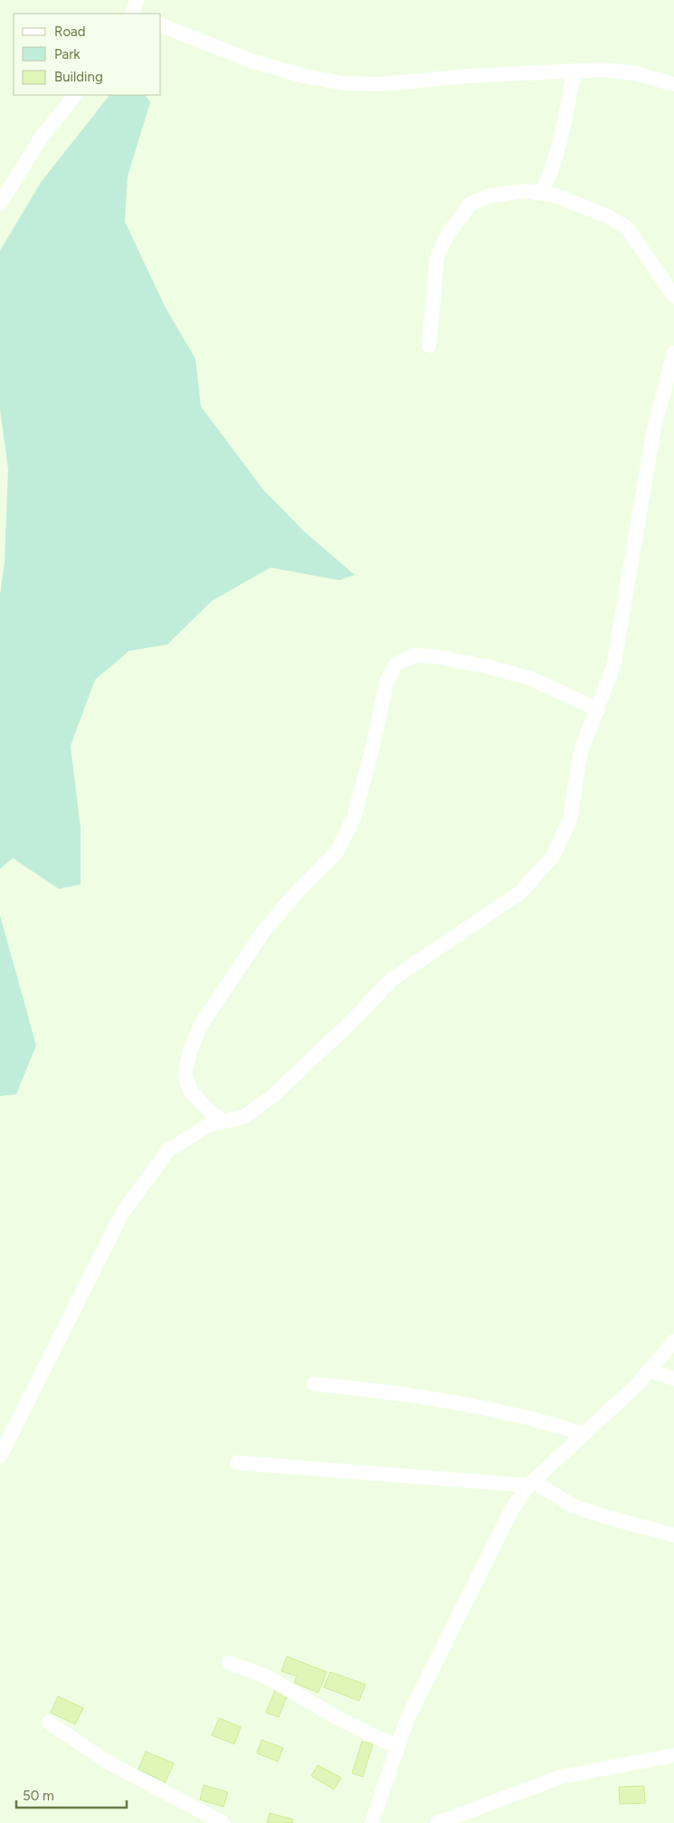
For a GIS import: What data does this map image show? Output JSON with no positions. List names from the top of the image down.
{
  "legend": ["Road", "Park", "Building"],
  "scale_bar": "50 m"
}
